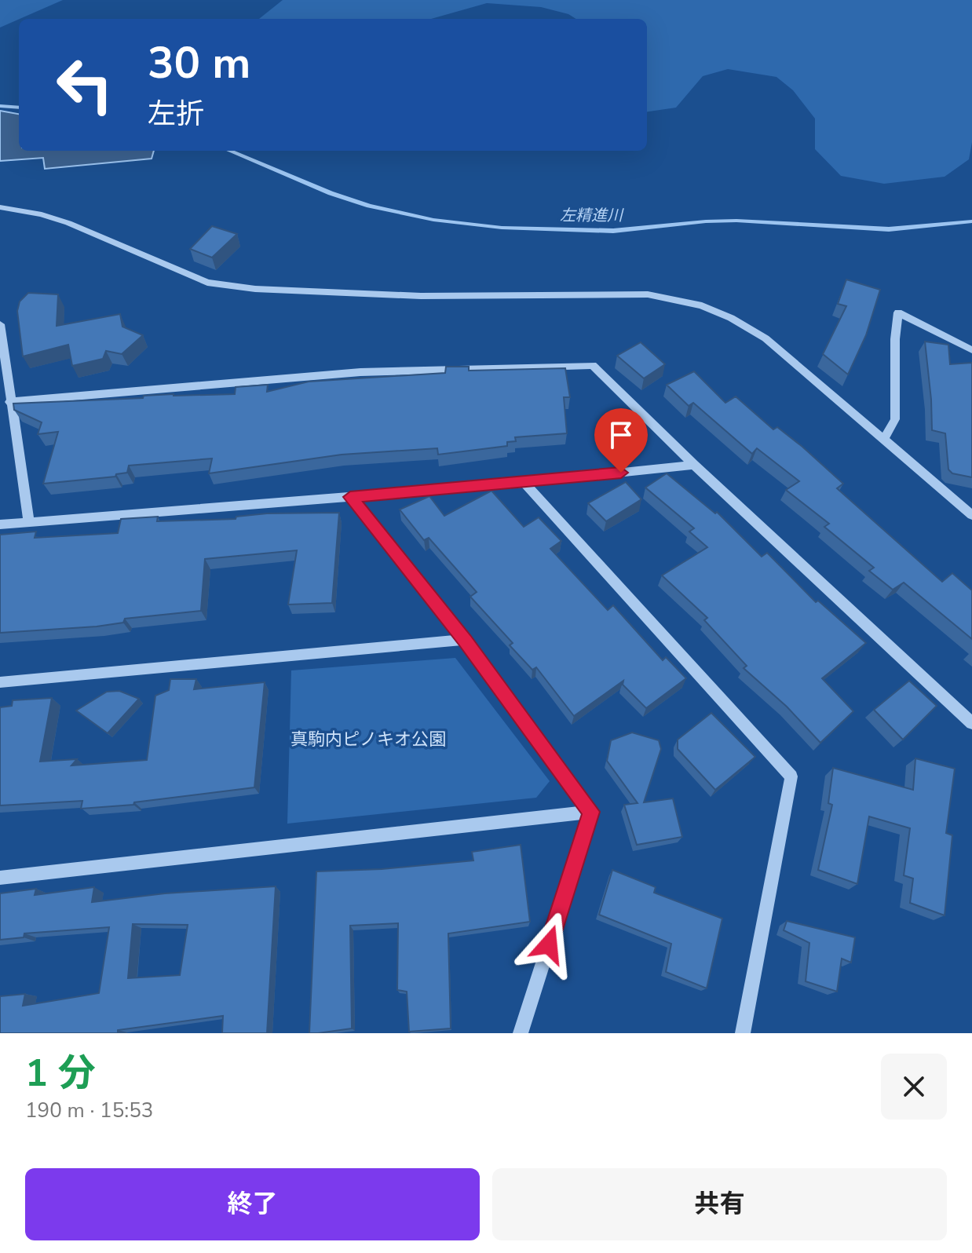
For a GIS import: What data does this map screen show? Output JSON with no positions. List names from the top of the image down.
{
  "water": ["左精進川"],
  "parks": ["真駒内ピノキオ公園"],
  "page": {
    "turn": ["30 m", "左折"],
    "heading": ["1 分", "190 m · 15:53"],
    "buttons": ["終了", "共有"]
  }
}
